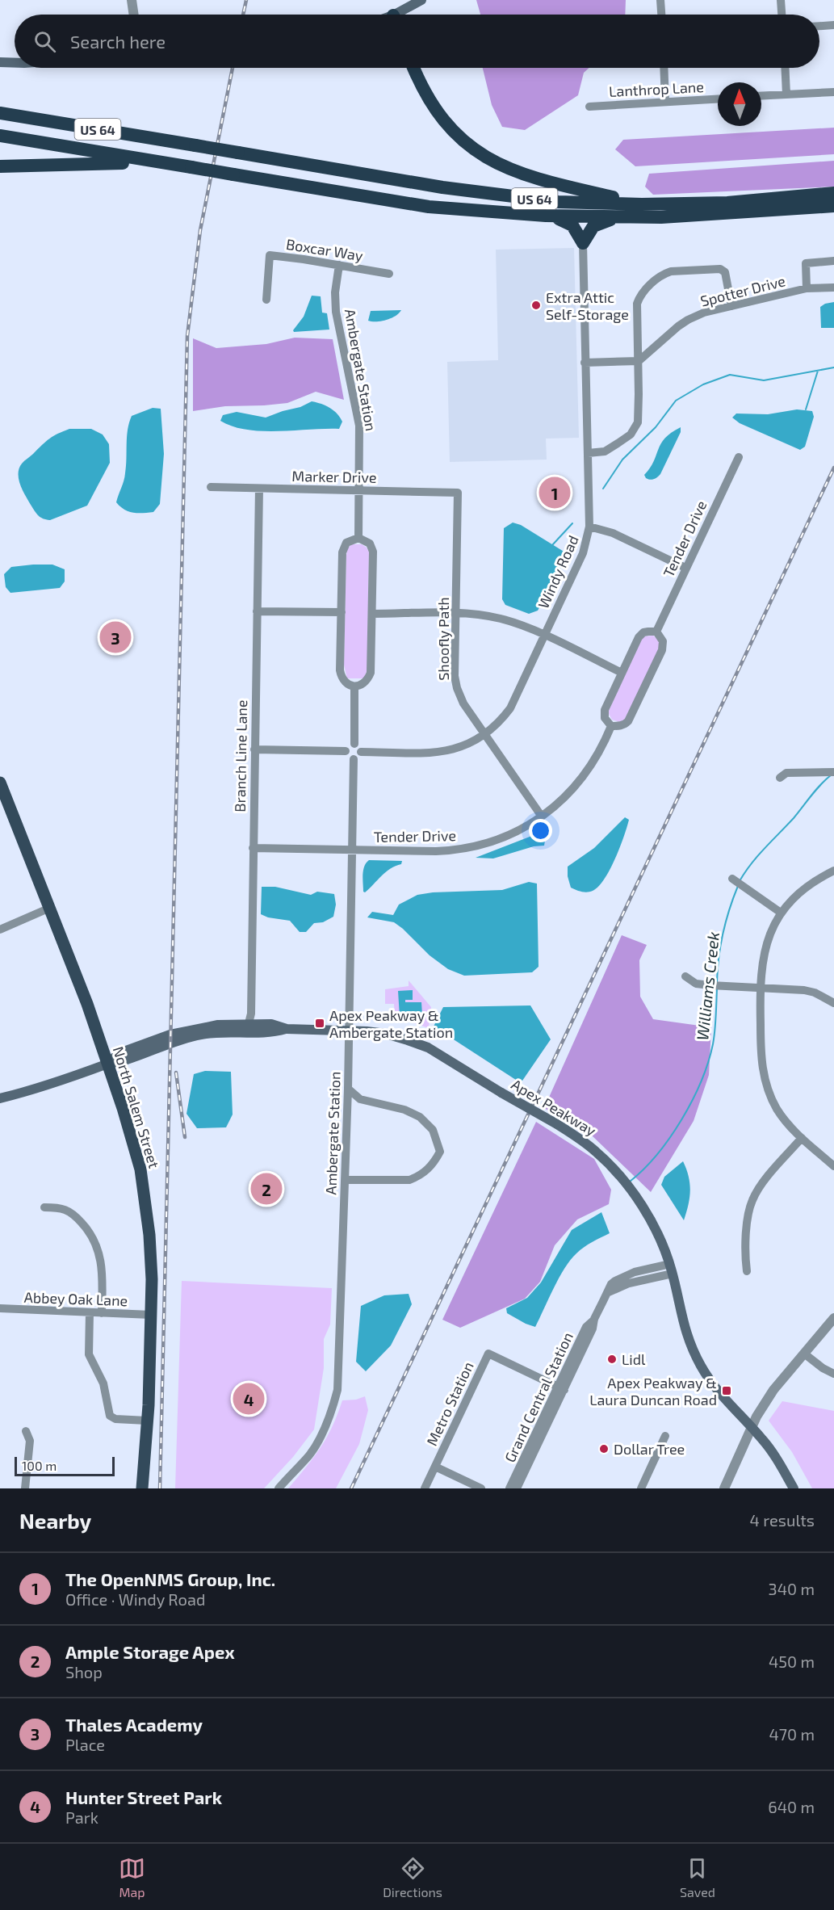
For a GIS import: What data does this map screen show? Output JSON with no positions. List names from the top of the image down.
{
  "streets": {
    "highway": ["US 64"],
    "main road": ["North Salem Street", "Apex Peakway"],
    "street": [
      "Lanthrop Lane",
      "Boxcar Way",
      "Spotter Drive",
      "Ambergate Station",
      "Marker Drive",
      "Tender Drive",
      "Windy Road",
      "Shoofly Path",
      "Branch Line Lane",
      "Abbey Oak Lane",
      "Grand Central Station",
      "Metro Station"
    ]
  },
  "crossings": [
    ["Boxcar Way", "Ambergate Station"],
    ["Ambergate Station", "Marker Drive"],
    ["Ambergate Station", "Tender Drive"],
    ["Ambergate Station", "Windy Road"],
    ["Ambergate Station", "Apex Peakway"],
    ["Marker Drive", "Shoofly Path"],
    ["Marker Drive", "Branch Line Lane"],
    ["Tender Drive", "Shoofly Path"],
    ["Tender Drive", "Branch Line Lane"],
    ["Windy Road", "Shoofly Path"],
    ["Branch Line Lane", "Apex Peakway"],
    ["North Salem Street", "Apex Peakway"],
    ["North Salem Street", "Abbey Oak Lane"],
    ["Apex Peakway", "Grand Central Station"],
    ["Grand Central Station", "Metro Station"]
  ],
  "water": ["Williams Creek"],
  "places": {
    "other": ["Extra Attic Self-Storage", "Lidl", "Dollar Tree"],
    "transit": ["Apex Peakway & Ambergate Station", "Apex Peakway & Laura Duncan Road"]
  },
  "scale_bar": "100 m",
  "north": "top",
  "page": {
    "search": "Search here",
    "pins": [
      "1",
      "3",
      "2",
      "4"
    ],
    "scale": "100 m",
    "heading": ["Nearby", "4 results"],
    "list": [
      {
        "mark": "1",
        "name": "The OpenNMS Group, Inc.",
        "note": "Office · Windy Road",
        "value": "340 m"
      },
      {
        "mark": "2",
        "name": "Ample Storage Apex",
        "note": "Shop",
        "value": "450 m"
      },
      {
        "mark": "3",
        "name": "Thales Academy",
        "note": "Place",
        "value": "470 m"
      },
      {
        "mark": "4",
        "name": "Hunter Street Park",
        "note": "Park",
        "value": "640 m"
      }
    ],
    "nav": ["Map", "Directions", "Saved"]
  }
}
